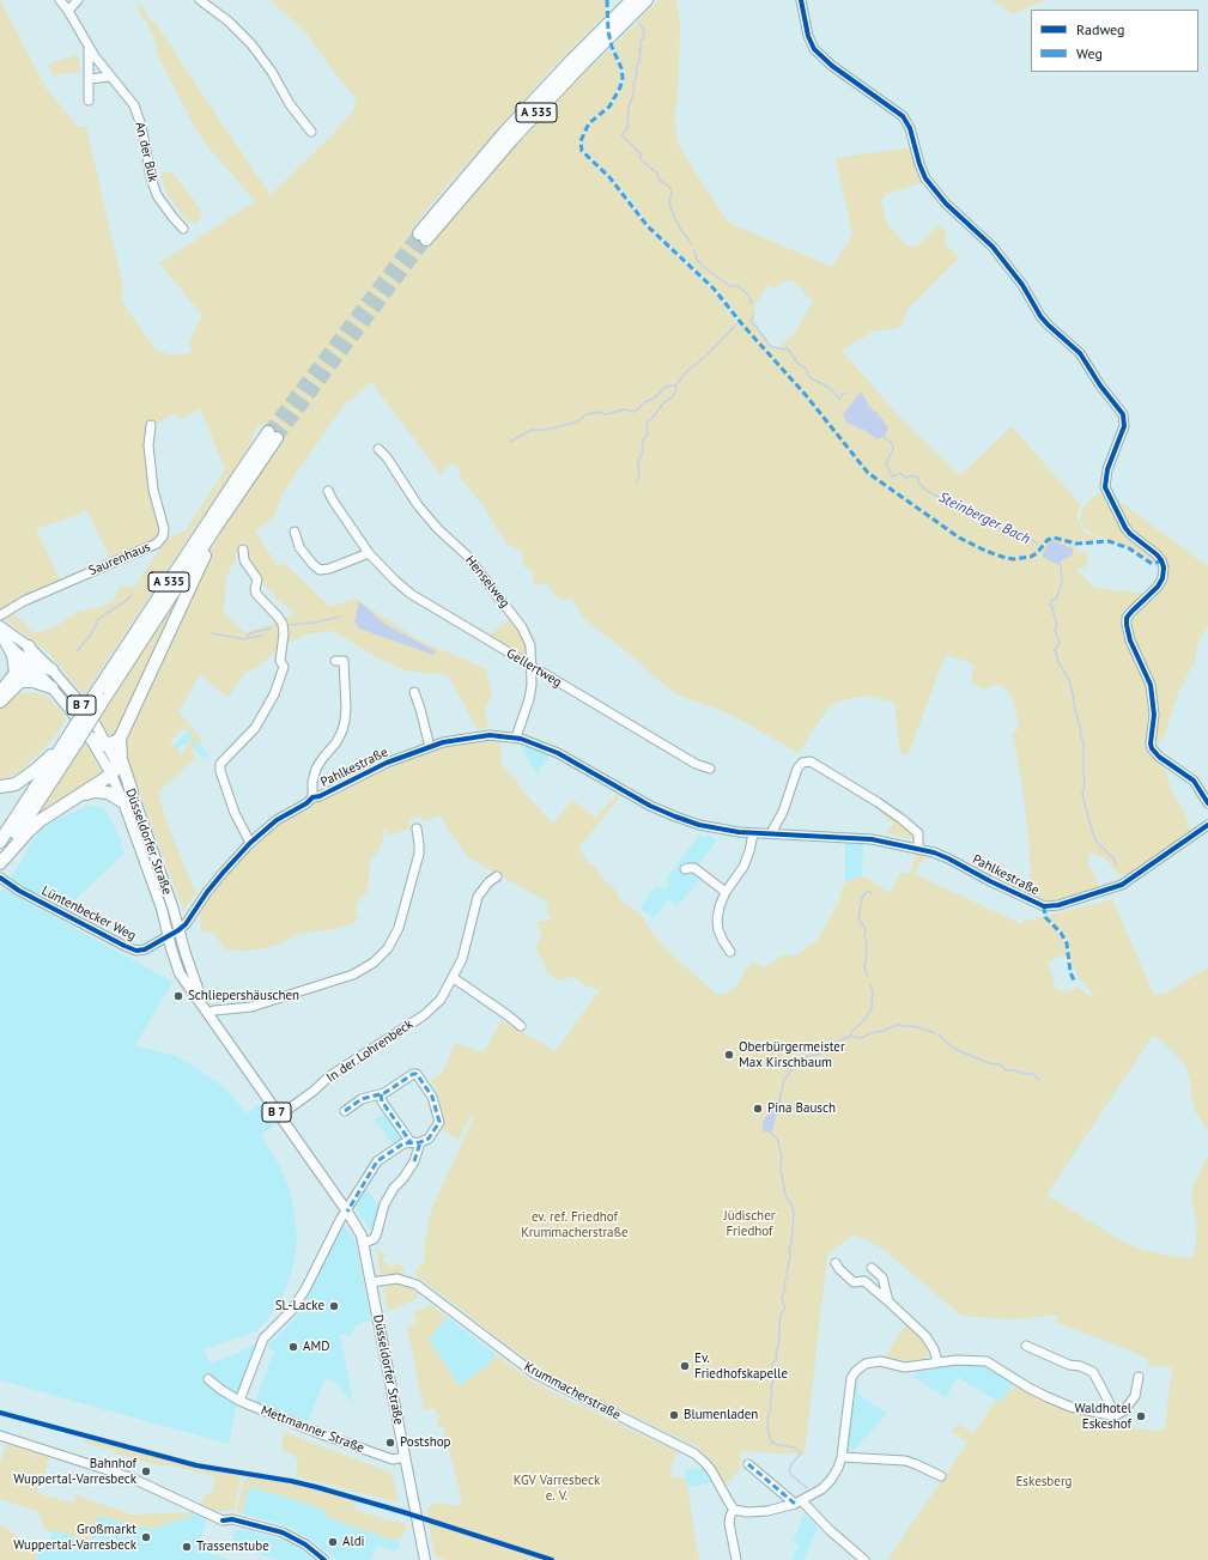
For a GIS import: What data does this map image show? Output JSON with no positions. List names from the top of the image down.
{
  "streets": {
    "highway": ["A 535"],
    "main road": ["B 7", "Düsseldorfer Straße"],
    "street": [
      "An der Bük",
      "Saurenhaus",
      "Henselweg",
      "Gellertweg",
      "Pahlkestraße",
      "Lüntenbecker Weg",
      "In der Lohrenbeck",
      "Krummacherstraße",
      "Mettmanner Straße"
    ]
  },
  "crossings": [
    ["Henselweg", "Gellertweg"],
    ["Henselweg", "Pahlkestraße"],
    ["Pahlkestraße", "Düsseldorfer Straße"],
    ["Düsseldorfer Straße", "Lüntenbecker Weg"],
    ["Düsseldorfer Straße", "In der Lohrenbeck"],
    ["Düsseldorfer Straße", "Krummacherstraße"],
    ["Düsseldorfer Straße", "Mettmanner Straße"]
  ],
  "water": ["Steinberger Bach"],
  "parks": [
    "Jüdischer Friedhof",
    "ev. ref. Friedhof Krummacherstraße",
    "KGV Varresbeck e. V.",
    "Eskesberg"
  ],
  "places": [
    "Schliepershäuschen",
    "Oberbürgermeister Max Kirschbaum",
    "Pina Bausch",
    "SL-Lacke",
    "AMD",
    "Ev. Friedhofskapelle",
    "Blumenladen",
    "Waldhotel Eskeshof",
    "Postshop",
    "Bahnhof Wuppertal-Varresbeck",
    "Großmarkt Wuppertal-Varresbeck",
    "Aldi",
    "Trassenstube"
  ],
  "legend": ["Radweg", "Weg"]
}
